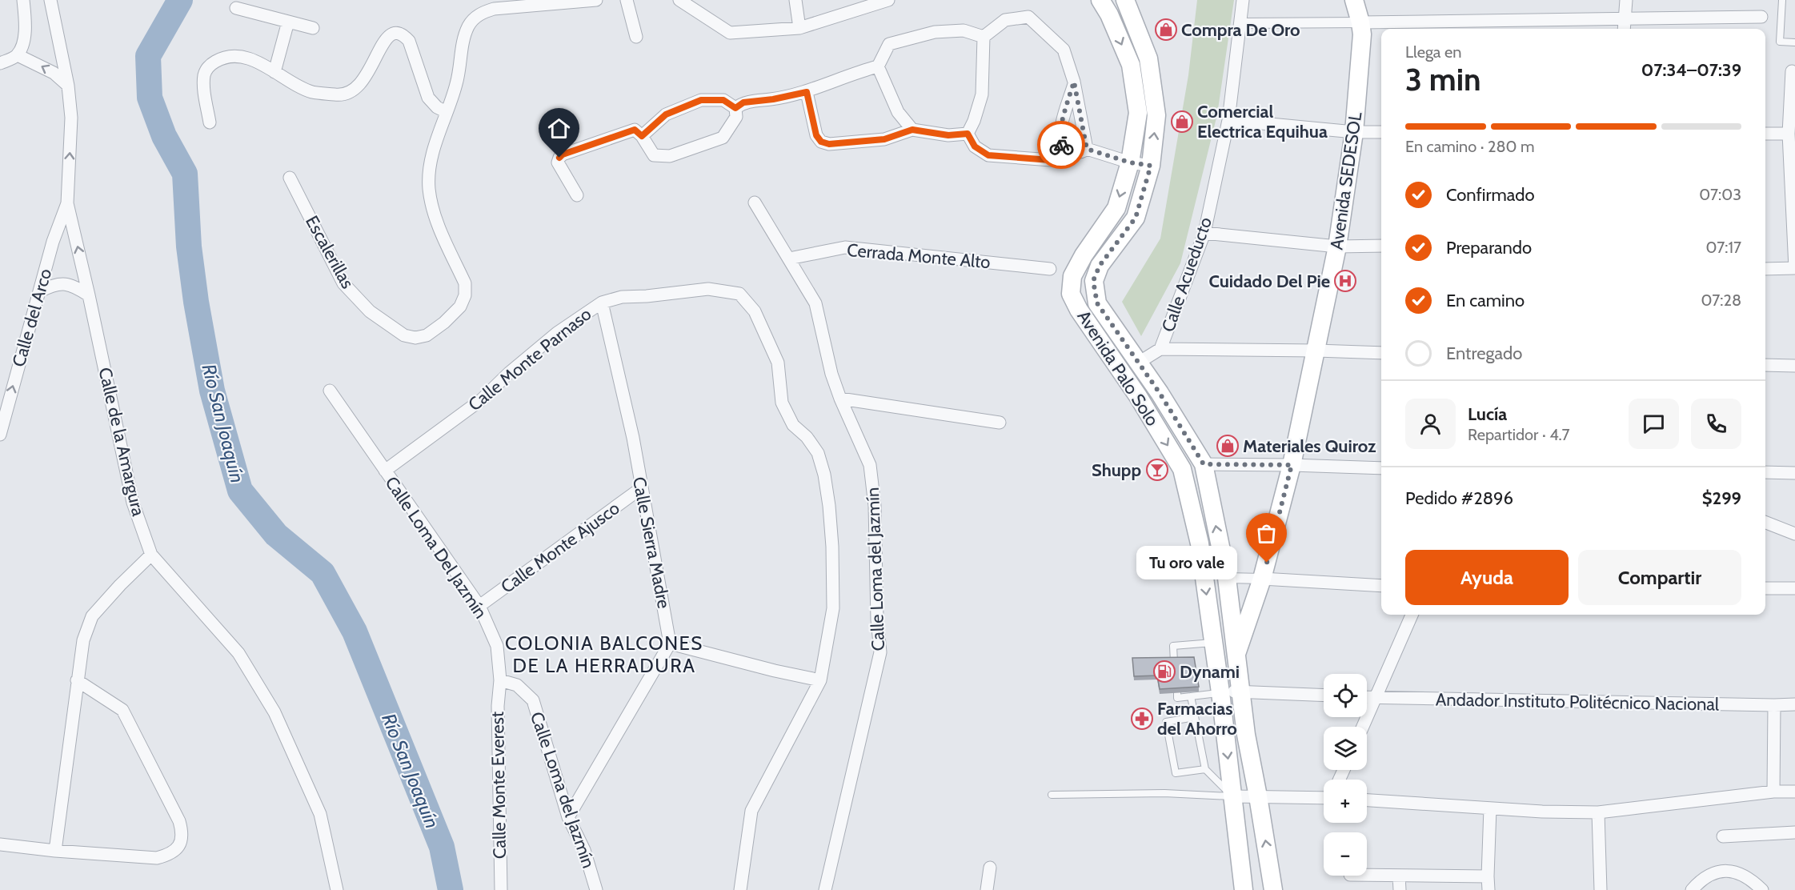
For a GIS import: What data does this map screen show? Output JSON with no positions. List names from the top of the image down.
{
  "streets": {
    "main road": ["Avenida SEDESOL", "Avenida Palo Solo"],
    "street": [
      "Escalerillas",
      "Cerrada Monte Alto",
      "Calle Acueducto",
      "Calle del Arco",
      "Calle Monte Parnaso",
      "Calle de la Amargura",
      "Calle Sierra Madre",
      "Calle Loma Del Jazmín",
      "Calle Monte Ajusco",
      "Calle Loma del Jazmín",
      "Andador Instituto Politécnico Nacional",
      "Calle Monte Everest"
    ]
  },
  "crossings": [
    ["Avenida SEDESOL", "Avenida Palo Solo"],
    ["Cerrada Monte Alto", "Calle Loma del Jazmín"],
    ["Calle del Arco", "Calle de la Amargura"],
    ["Calle Monte Parnaso", "Calle Sierra Madre"],
    ["Calle Monte Parnaso", "Calle Loma Del Jazmín"],
    ["Calle Sierra Madre", "Calle Monte Ajusco"],
    ["Calle Loma Del Jazmín", "Calle Monte Ajusco"],
    ["Calle Loma Del Jazmín", "Calle Loma del Jazmín"],
    ["Calle Loma Del Jazmín", "Calle Monte Everest"],
    ["Calle Loma del Jazmín", "Calle Monte Everest"]
  ],
  "one_way": ["Calle del Arco"],
  "districts": ["COLONIA BALCONES DE LA HERRADURA"],
  "water": ["Río San Joaquín"],
  "places": {
    "shop": ["Compra De Oro", "Comercial Electrica Equihua", "Materiales Quiroz"],
    "hospital": ["Cuidado Del Pie"],
    "bar": ["Shupp"],
    "other": ["Tu oro vale"],
    "fuel station": ["Dynami"],
    "pharmacy": ["Farmacias del Ahorro"]
  },
  "page": {
    "heading": ["3 min", "Llega en", "07:34–07:39"],
    "panel": [
      "Lucía",
      "Repartidor · 4.7",
      "Pedido #2896",
      "$299"
    ],
    "bar": "En camino · 280 m",
    "list": [
      ["Confirmado", "07:03"],
      ["Preparando", "07:17"],
      ["En camino", "07:28"],
      "Entregado"
    ],
    "buttons": ["Ayuda", "Compartir"],
    "bubble": "Tu oro vale",
    "map_buttons": ["+", "−"]
  }
}
